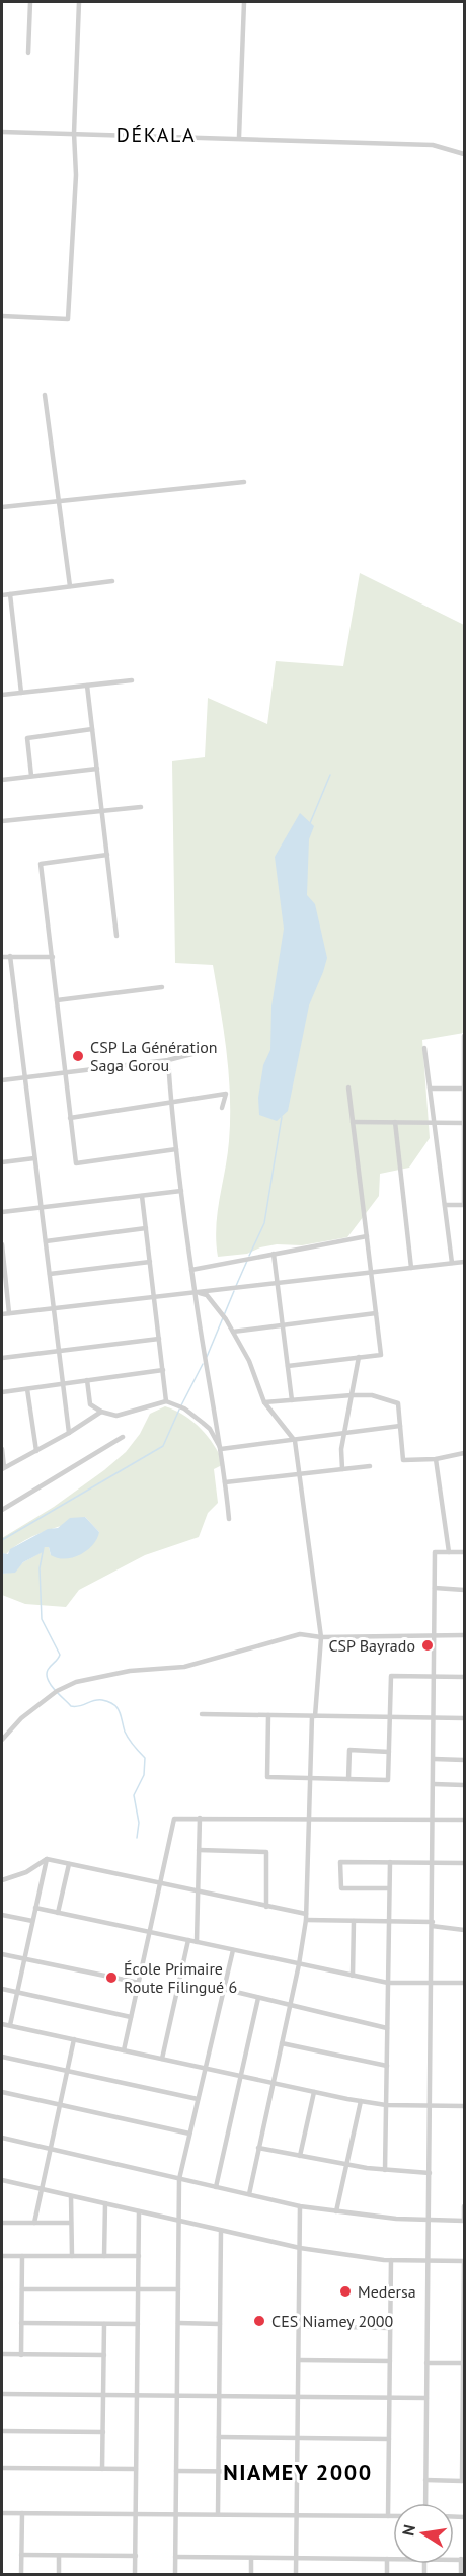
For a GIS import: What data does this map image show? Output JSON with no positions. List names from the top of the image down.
{
  "districts": ["DÉKALA", "NIAMEY 2000"],
  "places": [
    "CSP La Génération Saga Gorou",
    "CSP Bayrado",
    "École Primaire Route Filingué 6",
    "Medersa",
    "CES Niamey 2000"
  ],
  "north": "left"
}
